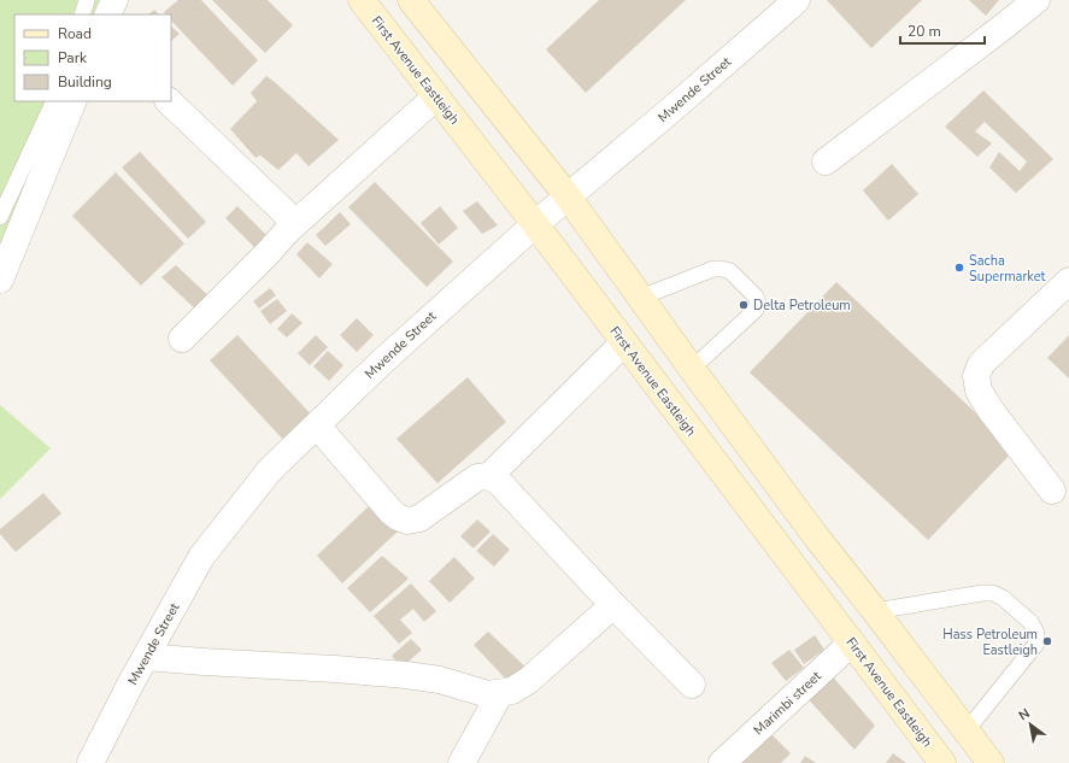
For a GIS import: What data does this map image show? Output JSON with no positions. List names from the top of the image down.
{
  "streets": {
    "main road": ["First Avenue Eastleigh"],
    "street": ["Mwende Street", "Marimbi street"]
  },
  "crossings": [
    ["First Avenue Eastleigh", "Mwende Street"],
    ["First Avenue Eastleigh", "Marimbi street"]
  ],
  "places": ["Sacha Supermarket", "Delta Petroleum", "Hass Petroleum Eastleigh"],
  "legend": ["Road", "Park", "Building"],
  "scale_bar": "20 m",
  "north": "top left"
}
